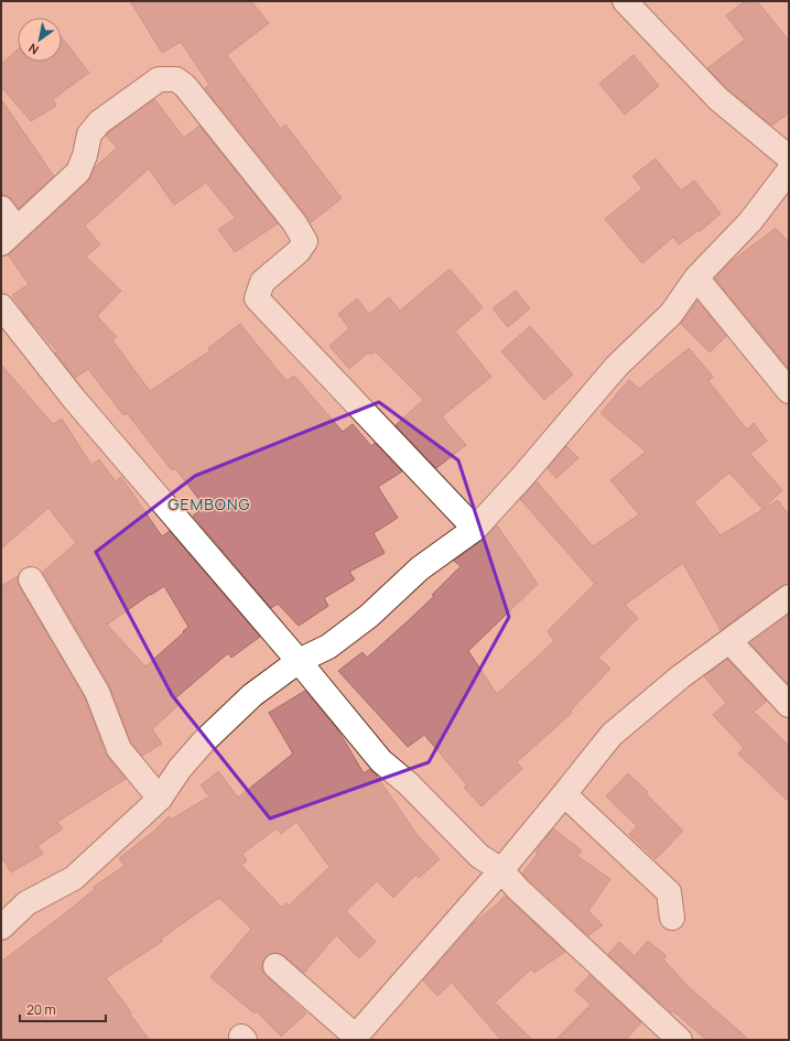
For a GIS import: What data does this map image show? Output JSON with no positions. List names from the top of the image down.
{
  "districts": ["GEMBONG"],
  "scale_bar": "20 m",
  "north": "bottom left"
}
